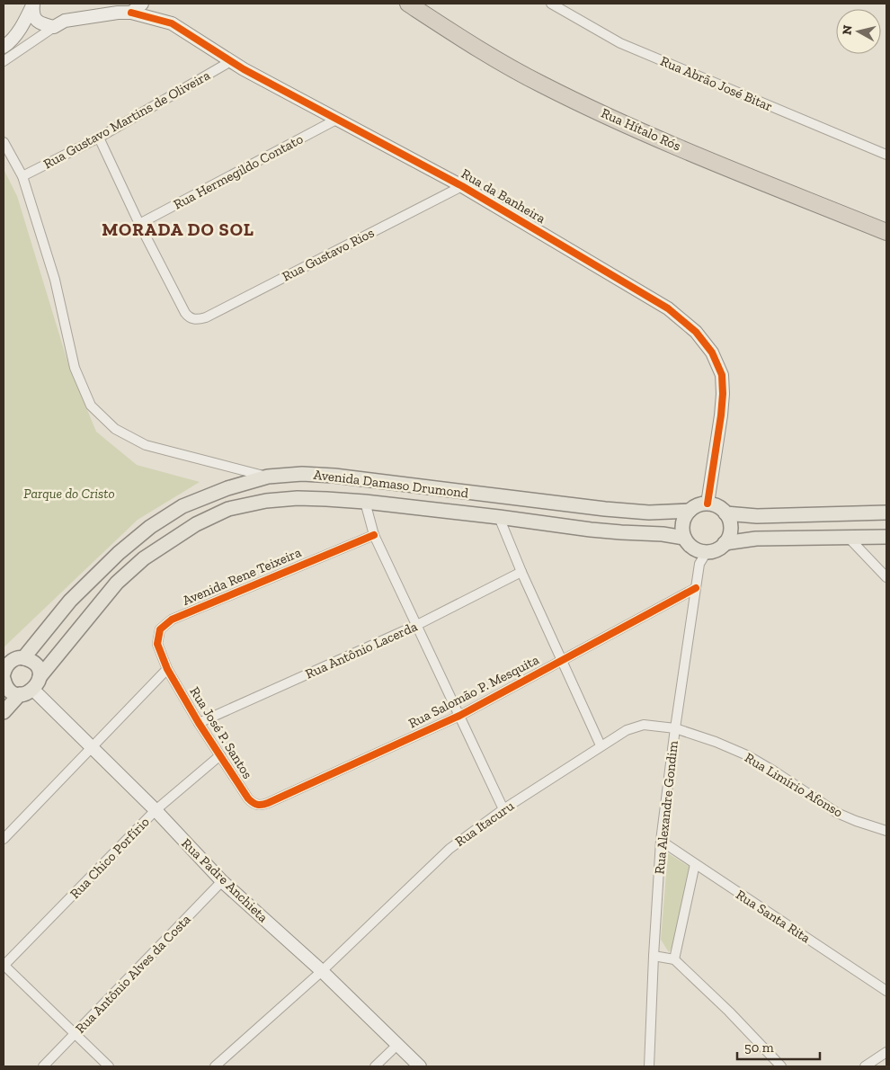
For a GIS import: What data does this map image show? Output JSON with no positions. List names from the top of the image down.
{
  "streets": {
    "highway": ["Rua Hítalo Rós"],
    "main road": ["Avenida Damaso Drumond"],
    "street": [
      "Rua Abrão José Bitar",
      "Rua Gustavo Martins de Oliveira",
      "Rua Hermegildo Contato",
      "Rua da Banheira",
      "Rua Gustavo Rios",
      "Avenida Rene Teixeira",
      "Rua Antônio Lacerda",
      "Rua Salomão P. Mesquita",
      "Rua José P. Santos",
      "Rua Limírio Afonso",
      "Rua Alexandre Gondim",
      "Rua Itacuru",
      "Rua Chico Porfírio",
      "Rua Padre Anchieta",
      "Rua Santa Rita",
      "Rua Antônio Alves da Costa"
    ]
  },
  "crossings": [
    ["Rua Gustavo Martins de Oliveira", "Rua da Banheira"],
    ["Rua Hermegildo Contato", "Rua da Banheira"],
    ["Rua Hermegildo Contato", "Rua Gustavo Rios"],
    ["Rua da Banheira", "Rua Gustavo Rios"],
    ["Rua da Banheira", "Avenida Damaso Drumond"],
    ["Rua da Banheira", "Rua Alexandre Gondim"],
    ["Avenida Damaso Drumond", "Rua Alexandre Gondim"],
    ["Avenida Damaso Drumond", "Rua Padre Anchieta"],
    ["Avenida Rene Teixeira", "Rua José P. Santos"],
    ["Rua Antônio Lacerda", "Rua José P. Santos"],
    ["Rua Salomão P. Mesquita", "Rua José P. Santos"],
    ["Rua Salomão P. Mesquita", "Rua Alexandre Gondim"],
    ["Rua José P. Santos", "Rua Chico Porfírio"],
    ["Rua Limírio Afonso", "Rua Alexandre Gondim"],
    ["Rua Limírio Afonso", "Rua Itacuru"],
    ["Rua Alexandre Gondim", "Rua Itacuru"],
    ["Rua Alexandre Gondim", "Rua Santa Rita"],
    ["Rua Itacuru", "Rua Padre Anchieta"],
    ["Rua Chico Porfírio", "Rua Padre Anchieta"],
    ["Rua Padre Anchieta", "Rua Antônio Alves da Costa"]
  ],
  "districts": ["MORADA DO SOL"],
  "parks": ["Parque do Cristo"],
  "scale_bar": "50 m",
  "north": "left"
}
